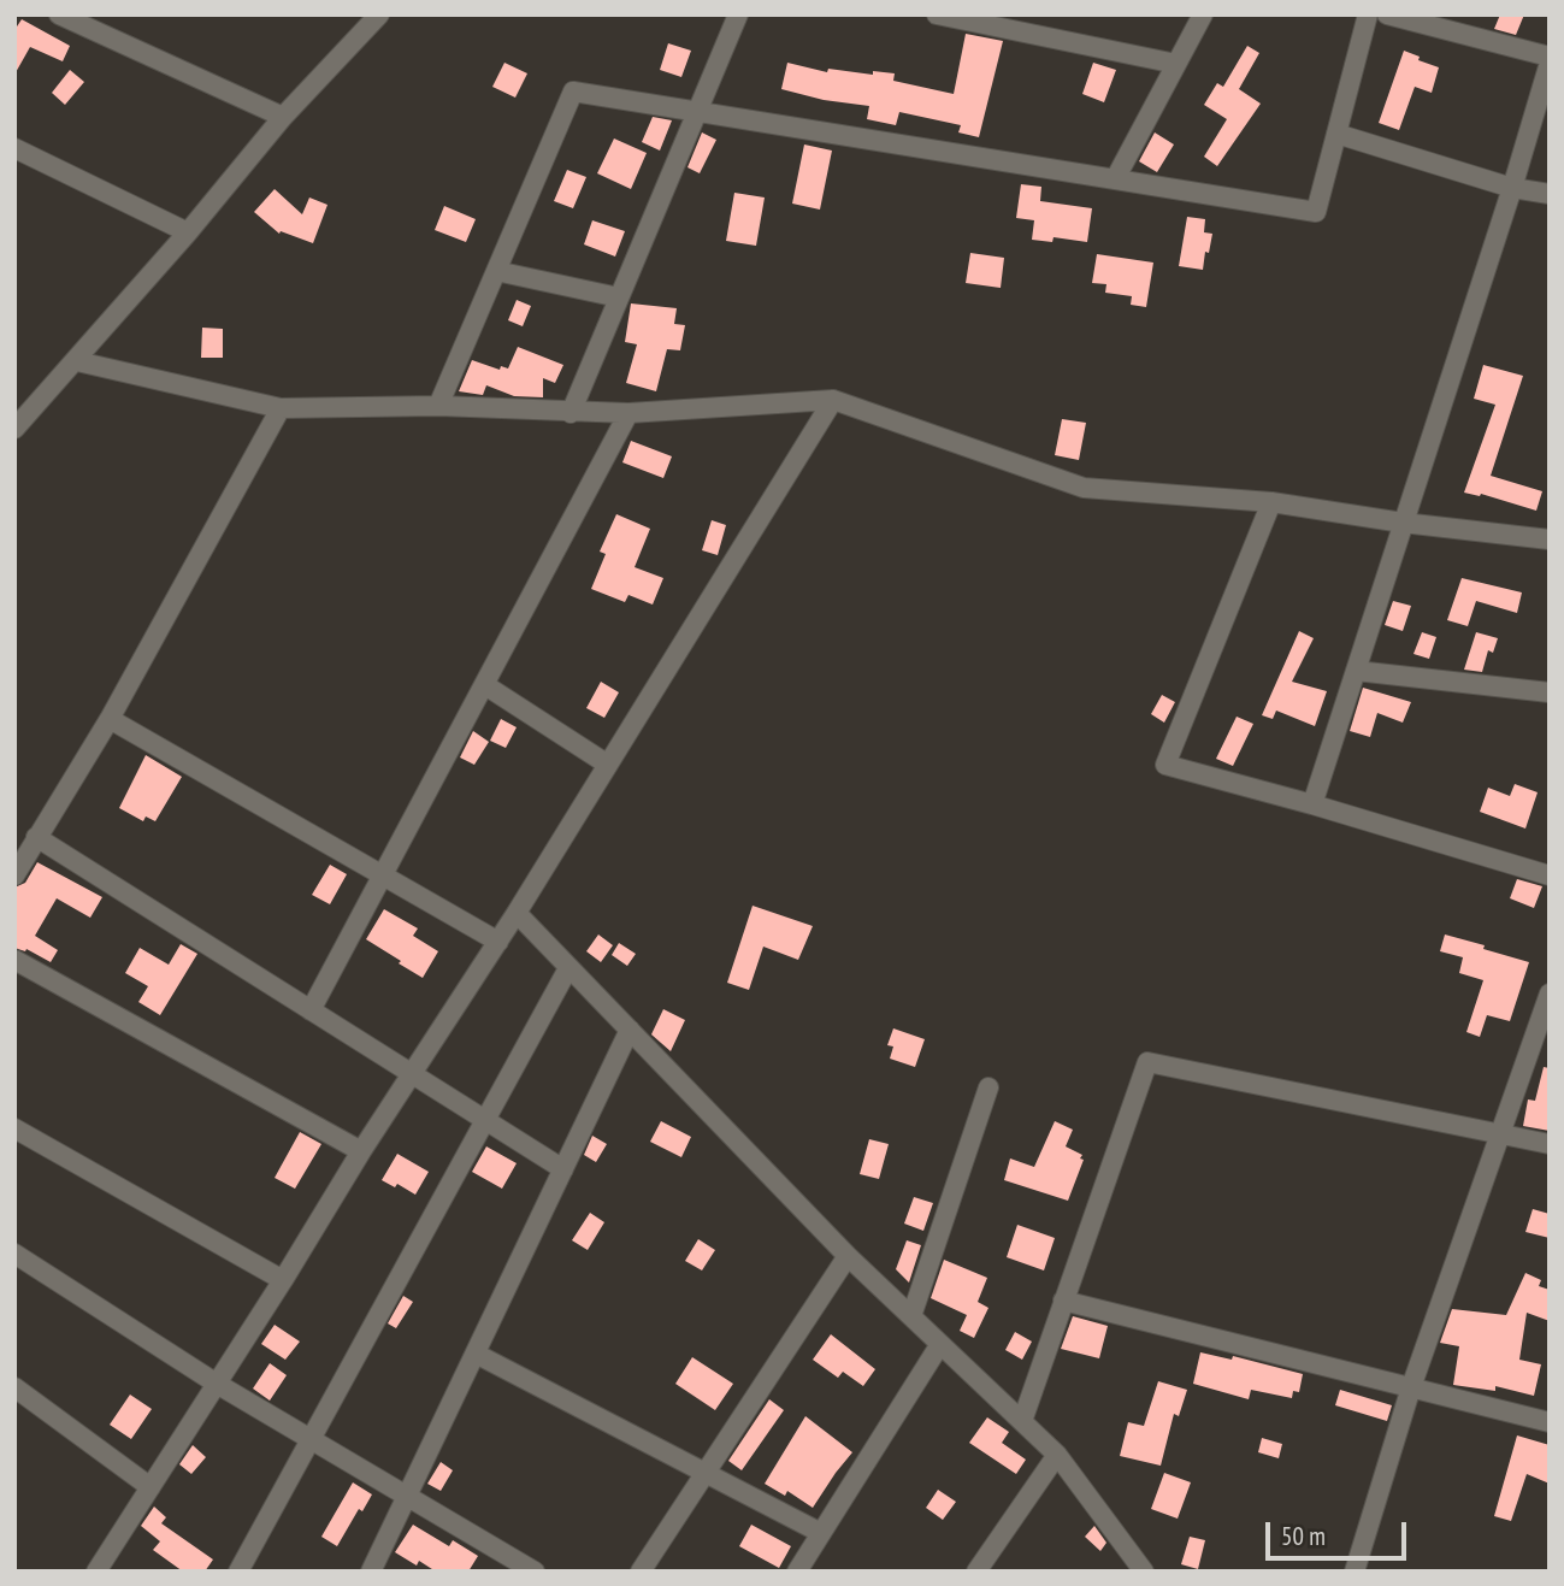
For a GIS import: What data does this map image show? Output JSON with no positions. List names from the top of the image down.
{
  "scale_bar": "50 m"
}
